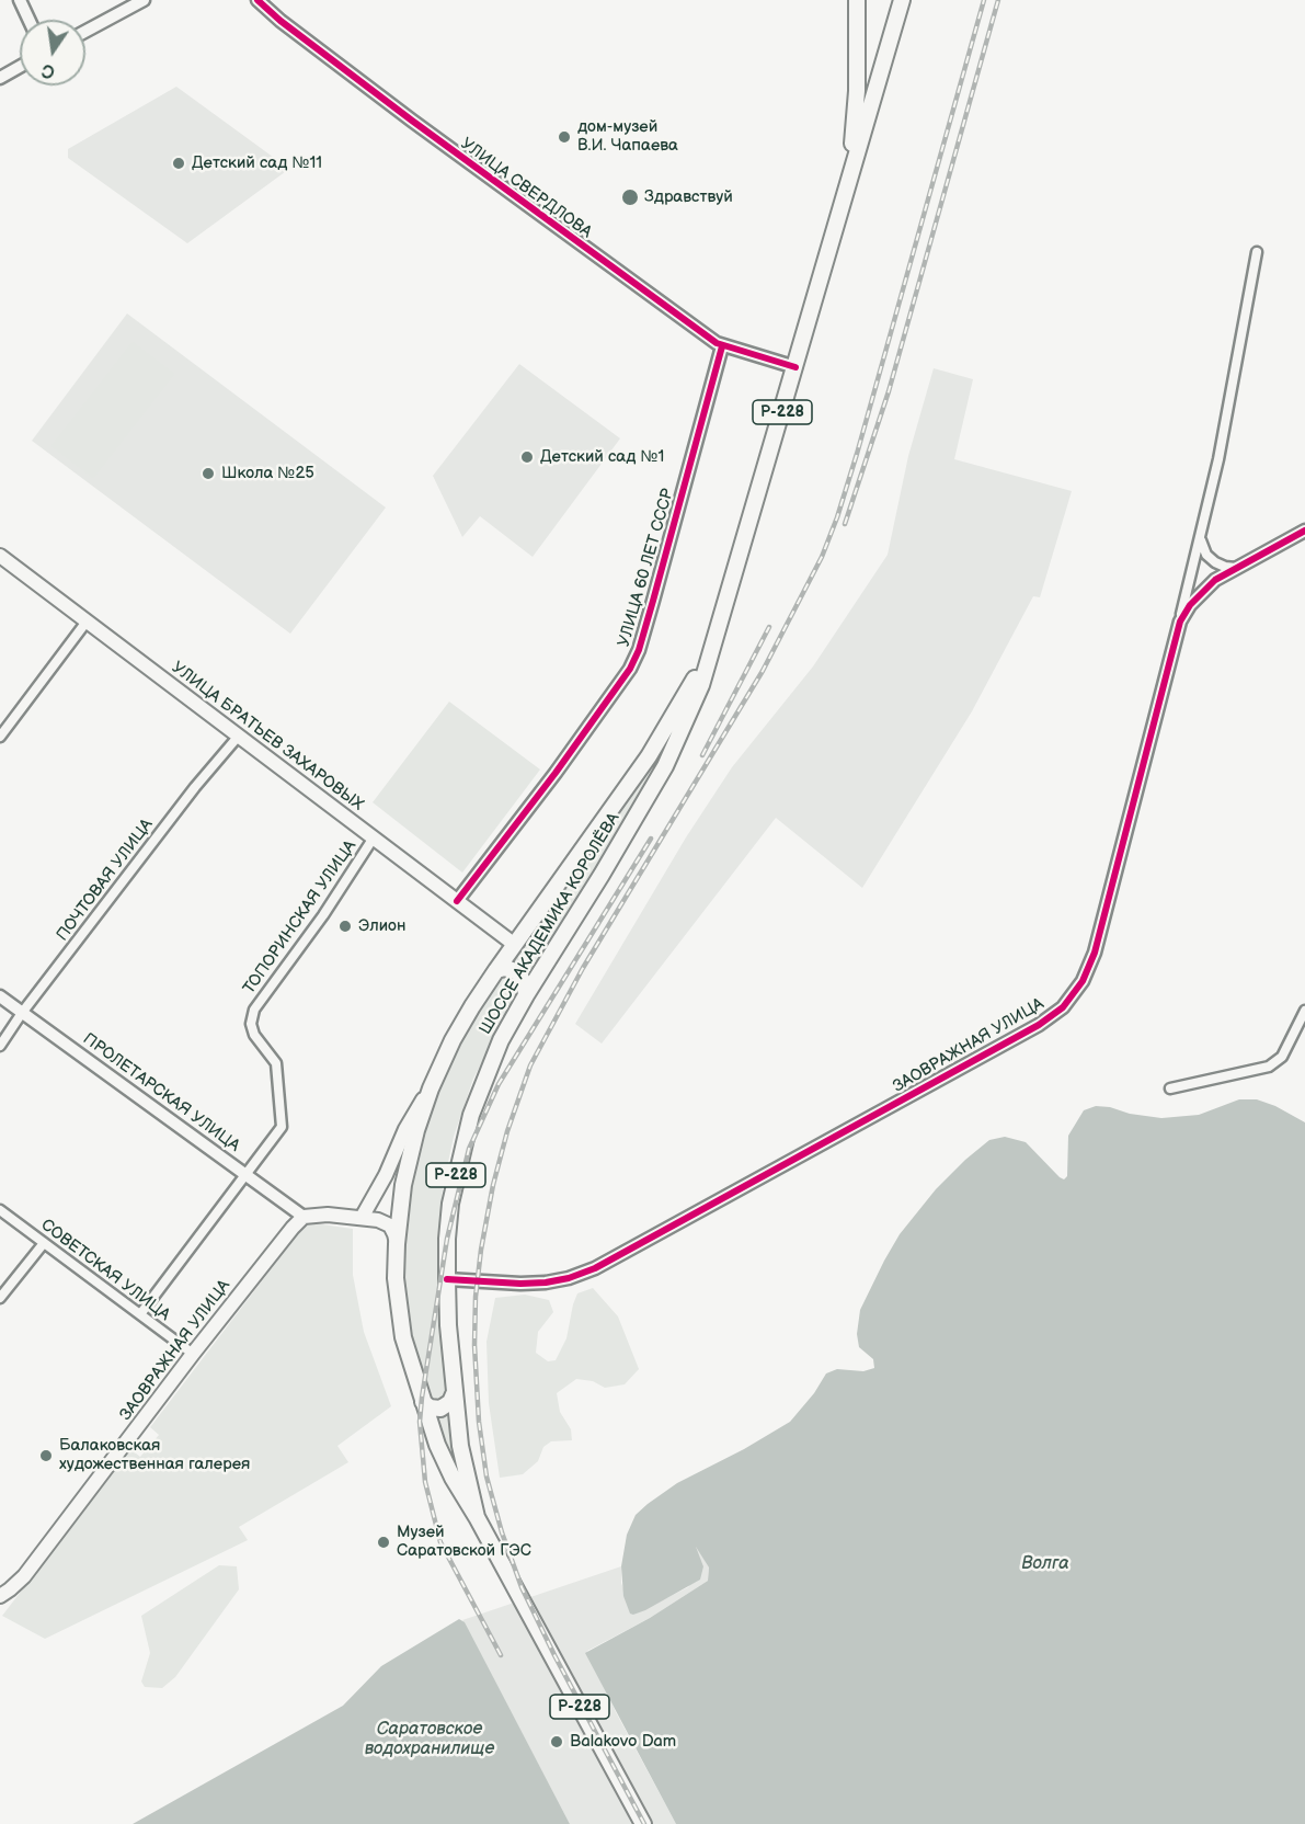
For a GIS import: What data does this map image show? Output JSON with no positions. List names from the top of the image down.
{
  "streets": {
    "highway": ["Р-228", "ШОССЕ АКАДЕМИКА КОРОЛЁВА"],
    "main road": ["УЛИЦА БРАТЬЕВ ЗАХАРОВЫХ", "ЗАОВРАЖНАЯ УЛИЦА"],
    "street": [
      "УЛИЦА СВЕРДЛОВА",
      "УЛИЦА 60 ЛЕТ СССР",
      "ПОЧТОВАЯ УЛИЦА",
      "ТОПОРИНСКАЯ УЛИЦА",
      "ПРОЛЕТАРСКАЯ УЛИЦА",
      "СОВЕТСКАЯ УЛИЦА"
    ]
  },
  "crossings": [
    ["УЛИЦА СВЕРДЛОВА", "УЛИЦА 60 ЛЕТ СССР"],
    ["УЛИЦА СВЕРДЛОВА", "ШОССЕ АКАДЕМИКА КОРОЛЁВА"],
    ["Р-228", "ШОССЕ АКАДЕМИКА КОРОЛЁВА"],
    ["УЛИЦА 60 ЛЕТ СССР", "УЛИЦА БРАТЬЕВ ЗАХАРОВЫХ"],
    ["УЛИЦА БРАТЬЕВ ЗАХАРОВЫХ", "ПОЧТОВАЯ УЛИЦА"],
    ["УЛИЦА БРАТЬЕВ ЗАХАРОВЫХ", "ТОПОРИНСКАЯ УЛИЦА"],
    ["УЛИЦА БРАТЬЕВ ЗАХАРОВЫХ", "ШОССЕ АКАДЕМИКА КОРОЛЁВА"],
    ["ПОЧТОВАЯ УЛИЦА", "ПРОЛЕТАРСКАЯ УЛИЦА"],
    ["ТОПОРИНСКАЯ УЛИЦА", "ПРОЛЕТАРСКАЯ УЛИЦА"],
    ["ТОПОРИНСКАЯ УЛИЦА", "СОВЕТСКАЯ УЛИЦА"],
    ["ШОССЕ АКАДЕМИКА КОРОЛЁВА", "ЗАОВРАЖНАЯ УЛИЦА"],
    ["ЗАОВРАЖНАЯ УЛИЦА", "ПРОЛЕТАРСКАЯ УЛИЦА"],
    ["ЗАОВРАЖНАЯ УЛИЦА", "СОВЕТСКАЯ УЛИЦА"]
  ],
  "water": ["Волга", "Саратовское водохранилище"],
  "places": [
    "дом-музей В.И. Чапаева",
    "Детский сад №11",
    "Здравствуй",
    "Детский сад №1",
    "Школа №25",
    "Элион",
    "Балаковская художественная галерея",
    "Музей Саратовской ГЭС",
    "Balakovo Dam"
  ],
  "north": "bottom"
}
